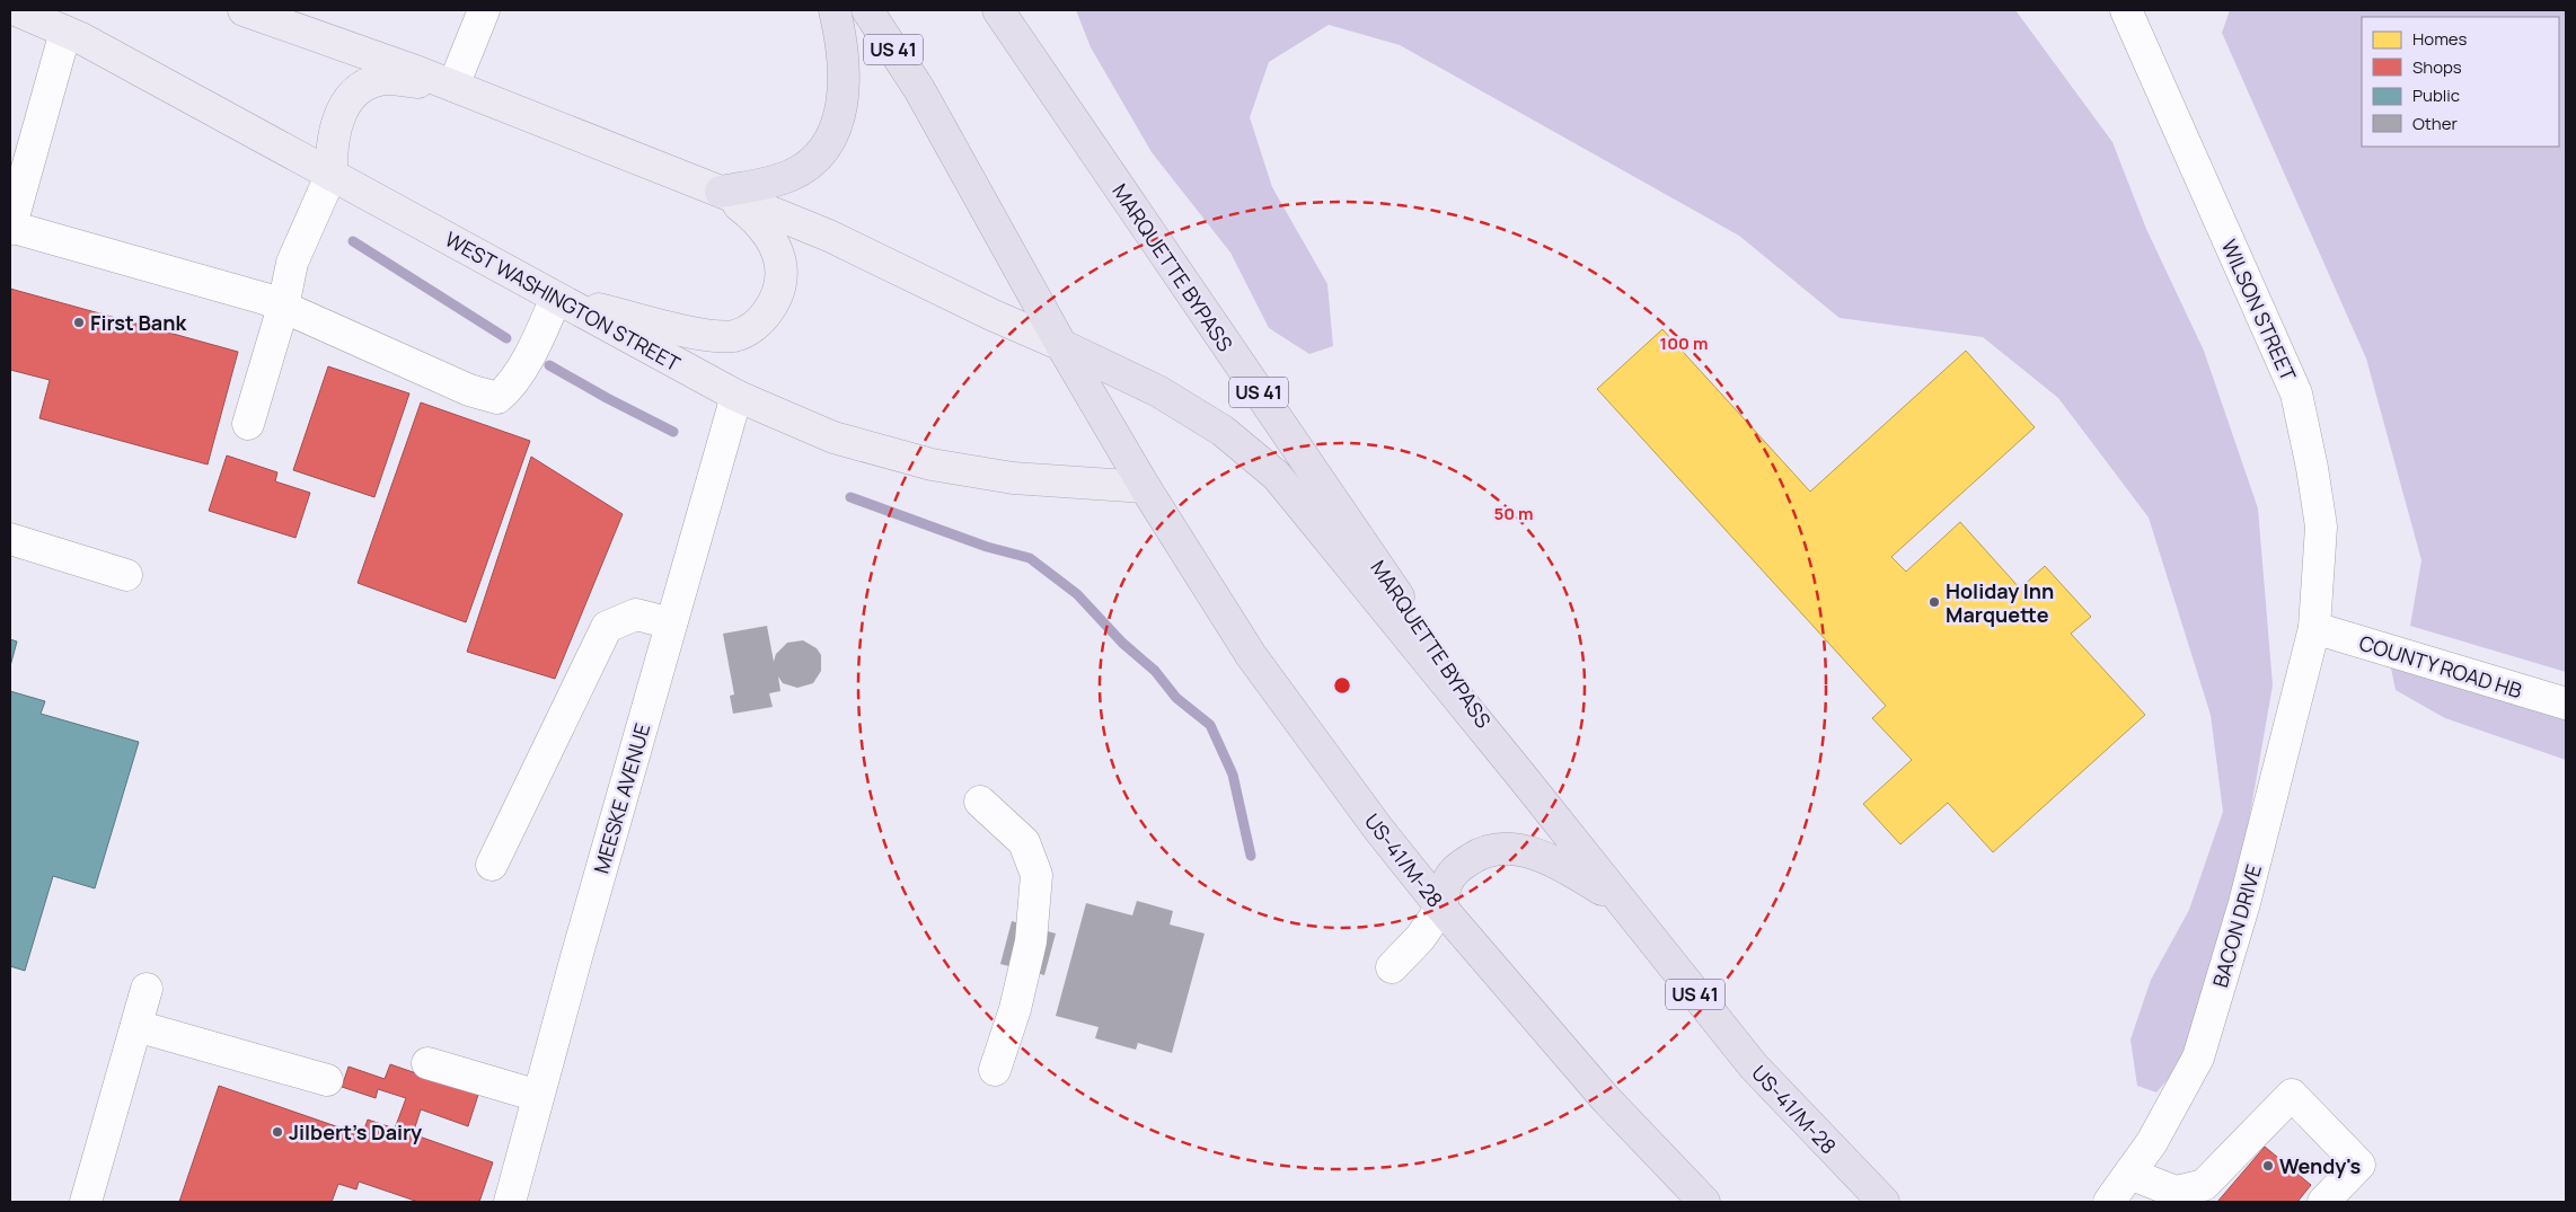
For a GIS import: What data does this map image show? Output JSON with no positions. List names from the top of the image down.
{
  "streets": {
    "highway": ["US 41", "MARQUETTE BYPASS", "US-41/M-28"],
    "main road": ["WEST WASHINGTON STREET"],
    "street": [
      "WILSON STREET",
      "COUNTY ROAD HB",
      "MEESKE AVENUE",
      "BACON DRIVE"
    ]
  },
  "crossings": [
    ["US 41", "WEST WASHINGTON STREET"],
    ["US 41", "US-41/M-28"],
    ["MARQUETTE BYPASS", "US-41/M-28"],
    ["WEST WASHINGTON STREET", "MEESKE AVENUE"],
    ["WEST WASHINGTON STREET", "US-41/M-28"],
    ["WILSON STREET", "COUNTY ROAD HB"],
    ["WILSON STREET", "BACON DRIVE"],
    ["COUNTY ROAD HB", "BACON DRIVE"]
  ],
  "places": [
    "First Bank",
    "Holiday Inn Marquette",
    "Jilbert's Dairy",
    "Wendy's"
  ],
  "legend": [
    "Homes",
    "Shops",
    "Public",
    "Other"
  ],
  "rings": ["100 m", "50 m"]
}
